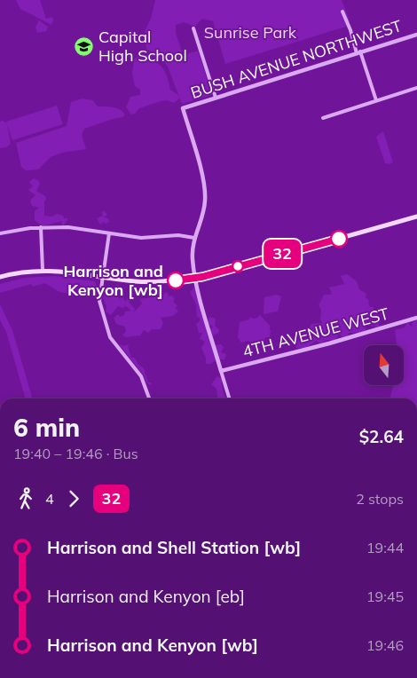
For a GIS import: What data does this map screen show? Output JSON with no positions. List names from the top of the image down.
{
  "streets": {
    "street": ["BUSH AVENUE NORTHWEST", "4TH AVENUE WEST"]
  },
  "parks": ["Sunrise Park"],
  "places": {
    "school or university": ["Capital High School"],
    "other": ["Harrison and Kenyon [wb]"]
  },
  "lines": ["bus line 32"],
  "north": "top",
  "page": {
    "on_map": "32",
    "heading": ["6 min", "19:40 – 19:46 · Bus", "$2.64"],
    "legs": ["4", "32", "2 stops"],
    "list": [
      {
        "name": "Harrison and Shell Station [wb]",
        "value": "19:44"
      },
      {
        "name": "Harrison and Kenyon [eb]",
        "value": "19:45"
      },
      {
        "name": "Harrison and Kenyon [wb]",
        "value": "19:46"
      }
    ]
  }
}
